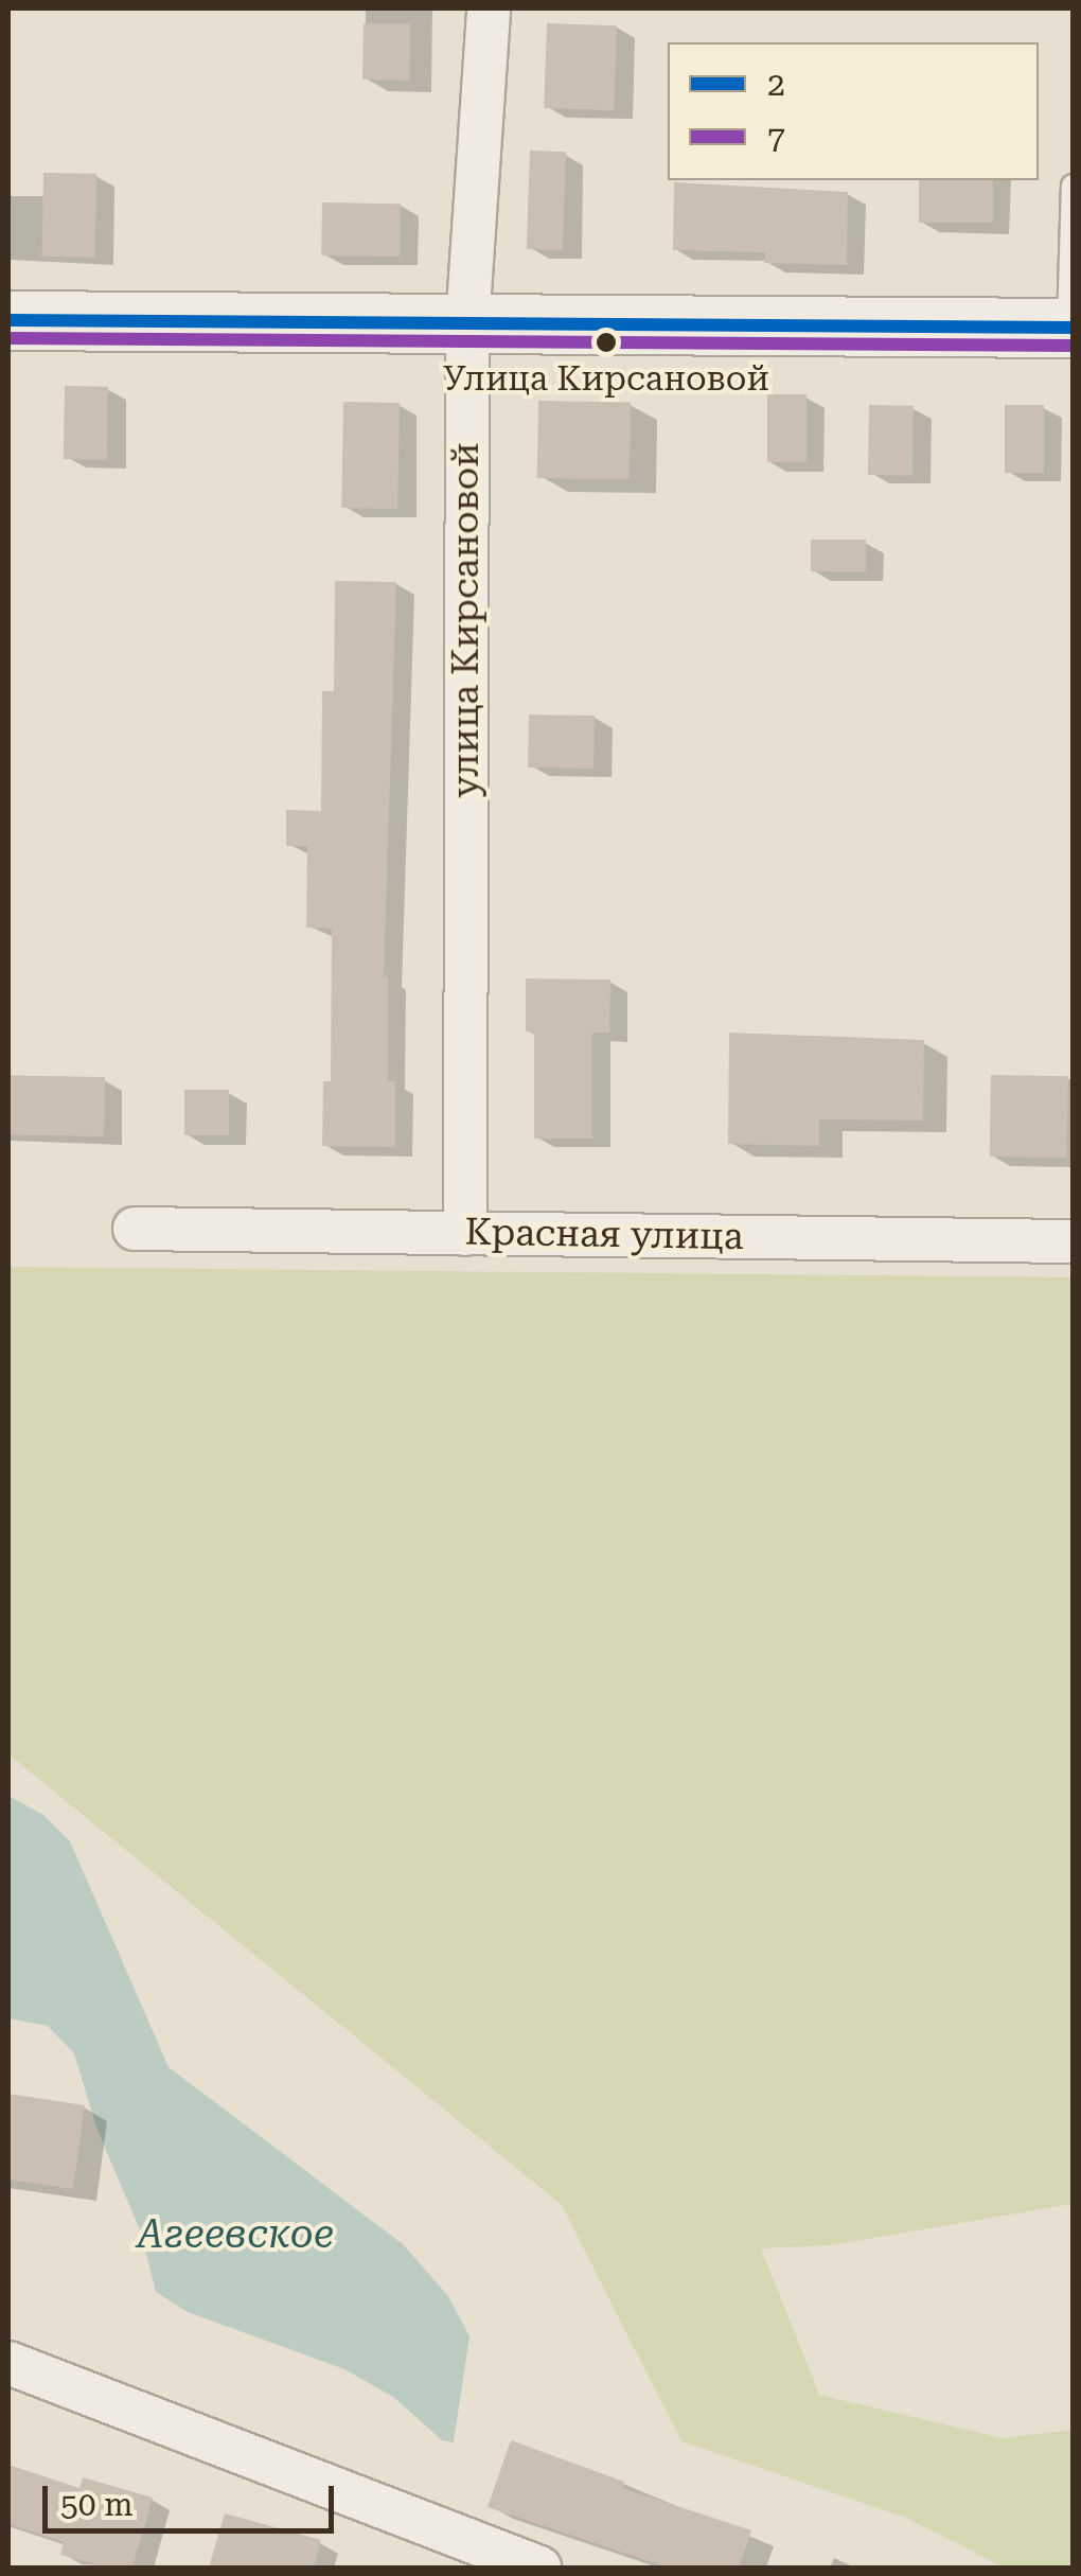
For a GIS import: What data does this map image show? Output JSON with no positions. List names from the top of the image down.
{
  "streets": {
    "street": ["улица Кирсановой", "Красная улица"]
  },
  "crossings": [
    ["улица Кирсановой", "Красная улица"]
  ],
  "water": ["Агеевское"],
  "places": ["Улица Кирсановой"],
  "lines": ["transit line 2", "transit line 7"],
  "legend": ["2", "7"],
  "scale_bar": "50 m"
}
